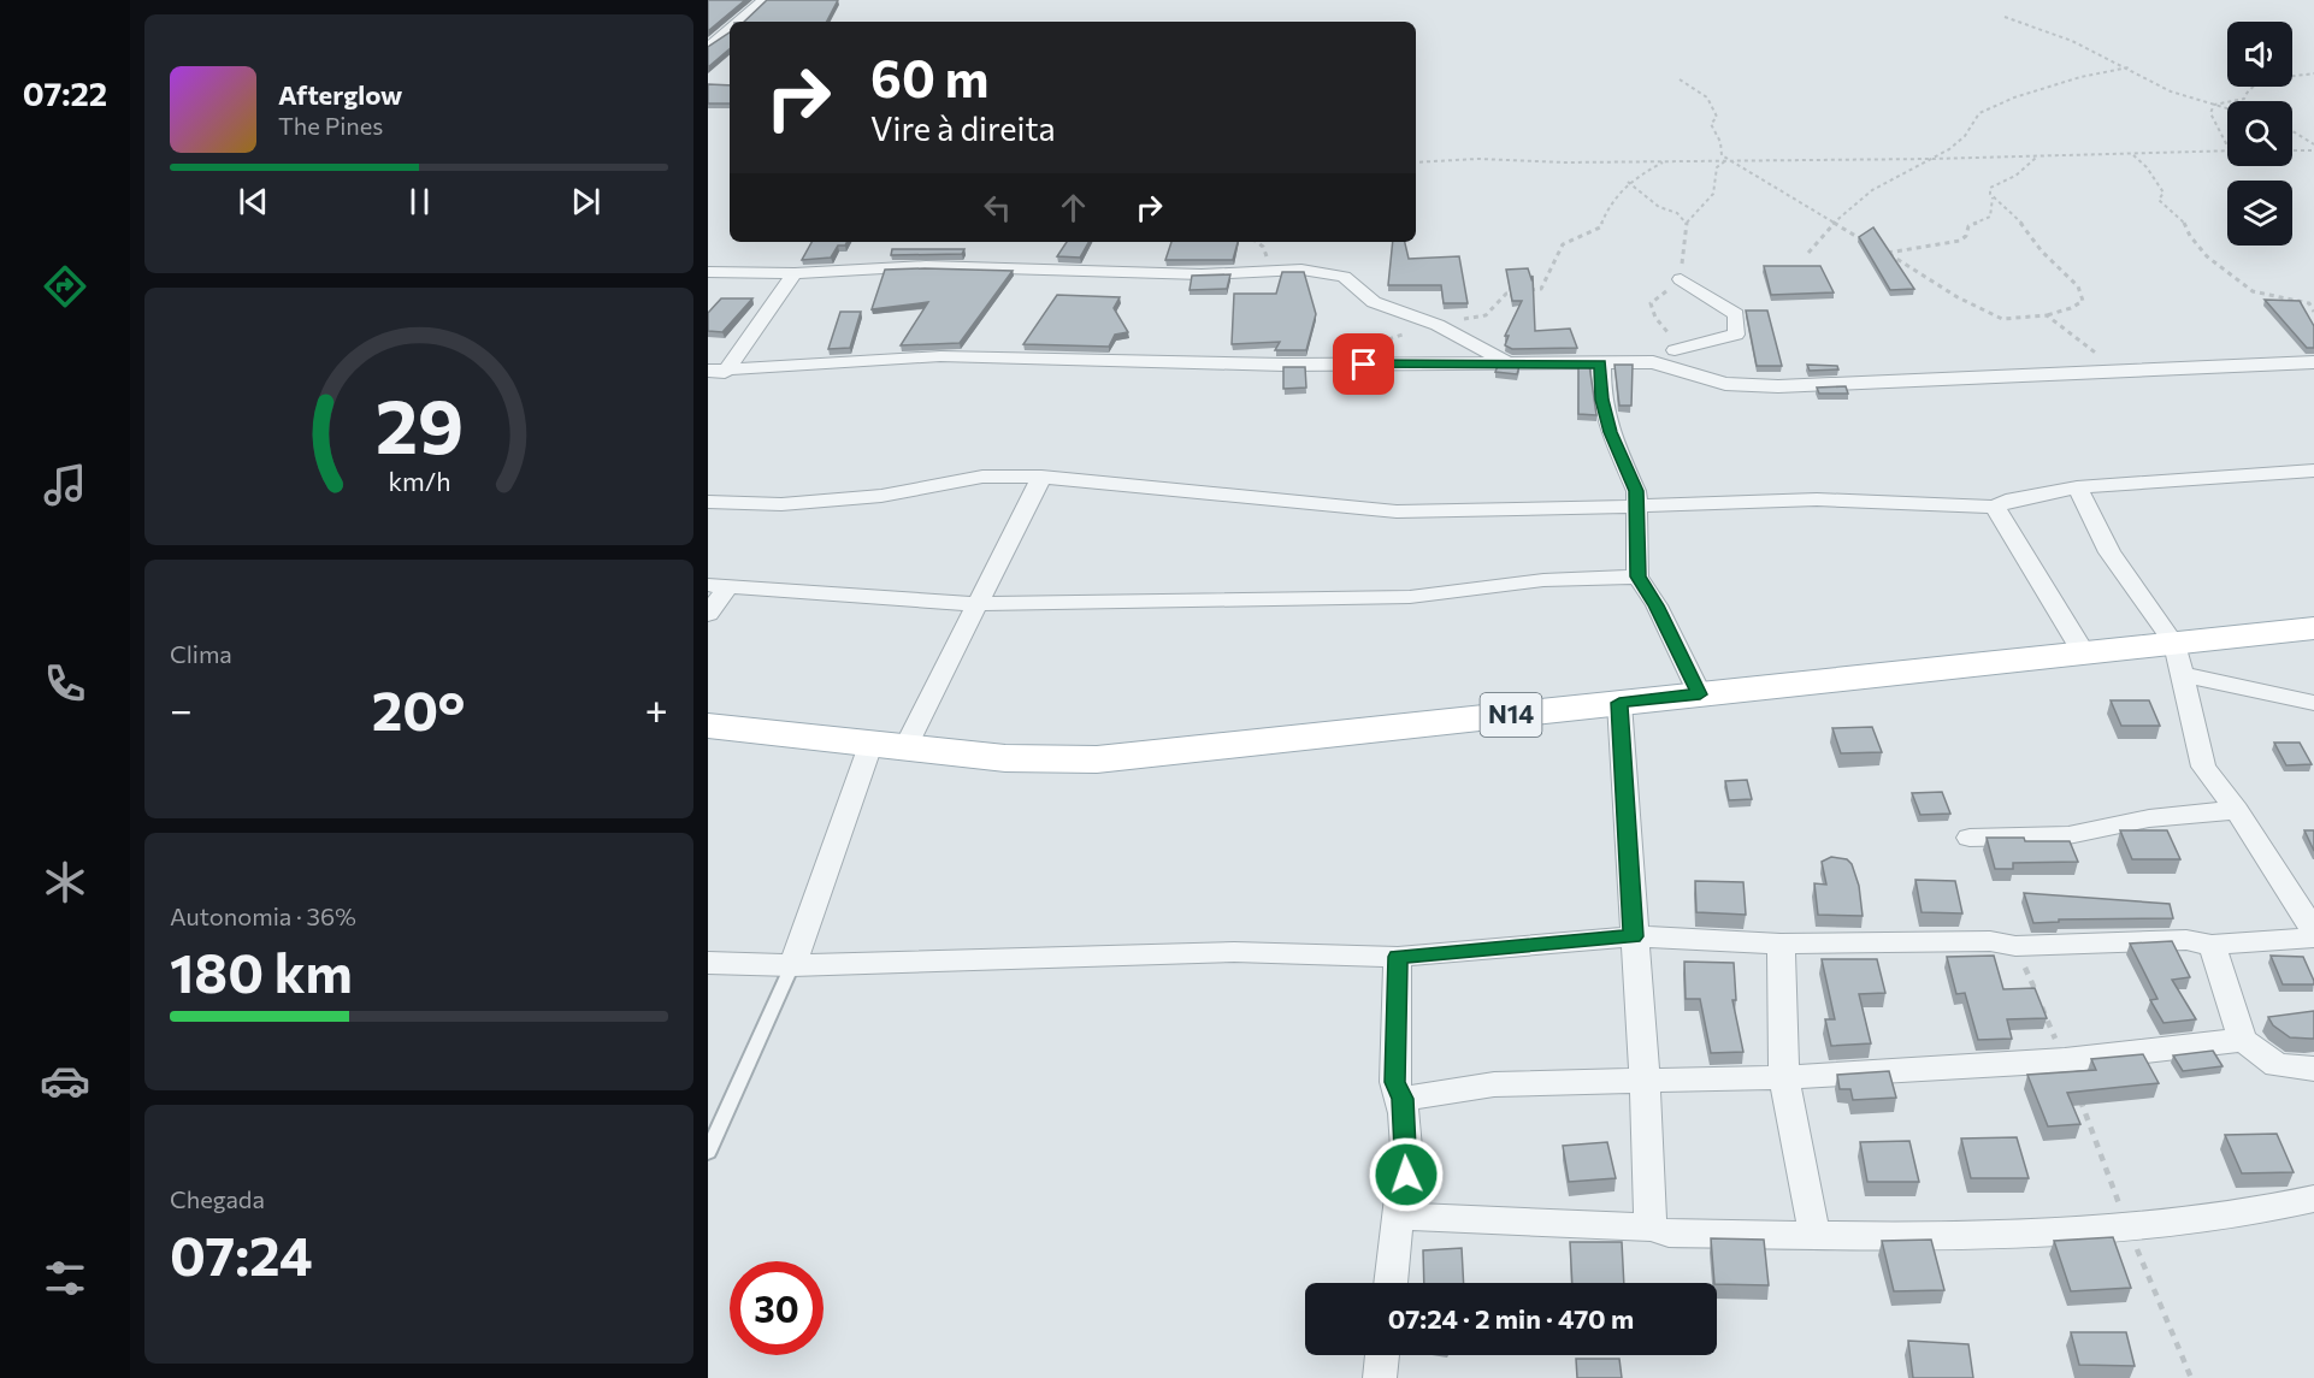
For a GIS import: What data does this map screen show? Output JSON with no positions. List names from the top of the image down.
{
  "streets": {
    "main road": ["N14"]
  },
  "page": {
    "tabs": "07:22",
    "turn": ["60 m", "Vire à direita"],
    "song": ["Afterglow", "The Pines"],
    "tile": [
      "Clima",
      ["Autonomia · 36%", "180 km"],
      ["Chegada", "07:24"]
    ],
    "heat": ["−", "20°", "+"],
    "limit": "30",
    "trip": "07:24 · 2 min · 470 m",
    "gauge": ["29", "km/h"]
  }
}
